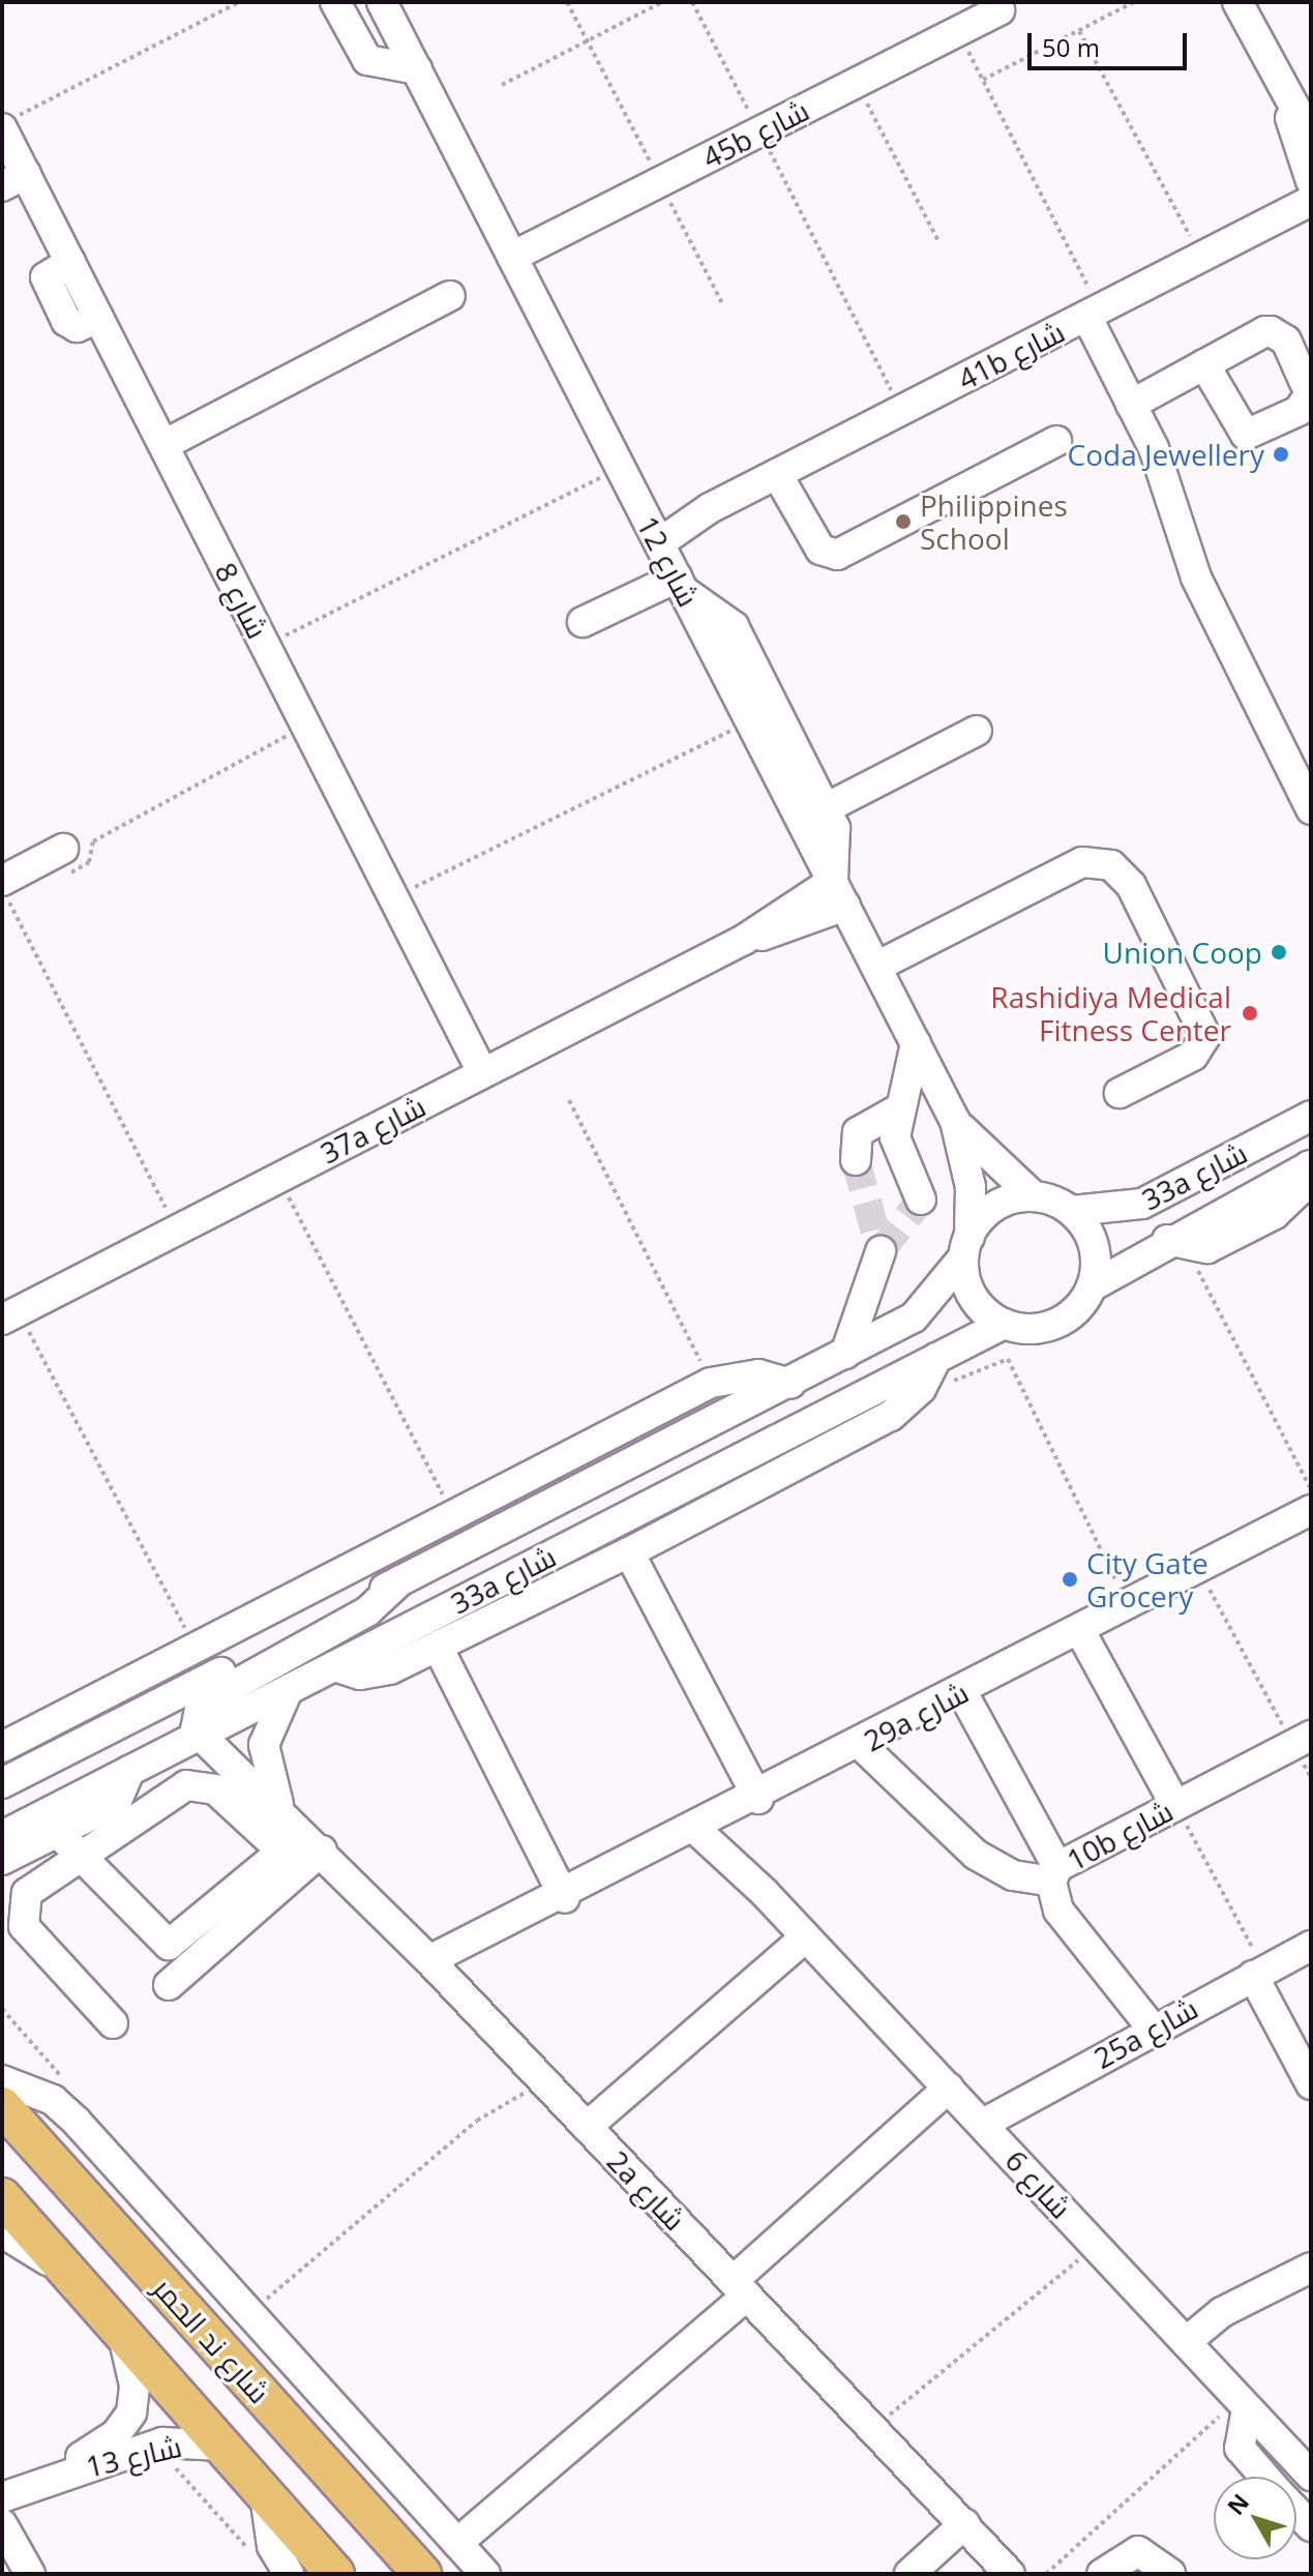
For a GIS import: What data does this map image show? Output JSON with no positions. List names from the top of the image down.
{
  "streets": {
    "main road": ["شارع ند الحمر"],
    "street": [
      "45b شارع",
      "41b شارع",
      "شارع 12",
      "شارع 8",
      "37a شارع",
      "33a شارع",
      "29a شارع",
      "10b شارع",
      "25a شارع",
      "شارع 6",
      "2a شارع",
      "شارع 13"
    ]
  },
  "crossings": [
    ["45b شارع", "شارع 12"],
    ["41b شارع", "شارع 12"],
    ["شارع 12", "37a شارع"],
    ["شارع 12", "33a شارع"],
    ["شارع 8", "37a شارع"],
    ["33a شارع", "2a شارع"],
    ["29a شارع", "شارع 6"],
    ["29a شارع", "2a شارع"],
    ["10b شارع", "25a شارع"],
    ["25a شارع", "شارع 6"]
  ],
  "places": [
    "Coda Jewellery",
    "Philippines School",
    "Union Coop",
    "Rashidiya Medical Fitness Center",
    "City Gate Grocery"
  ],
  "scale_bar": "50 m",
  "north": "top left"
}
